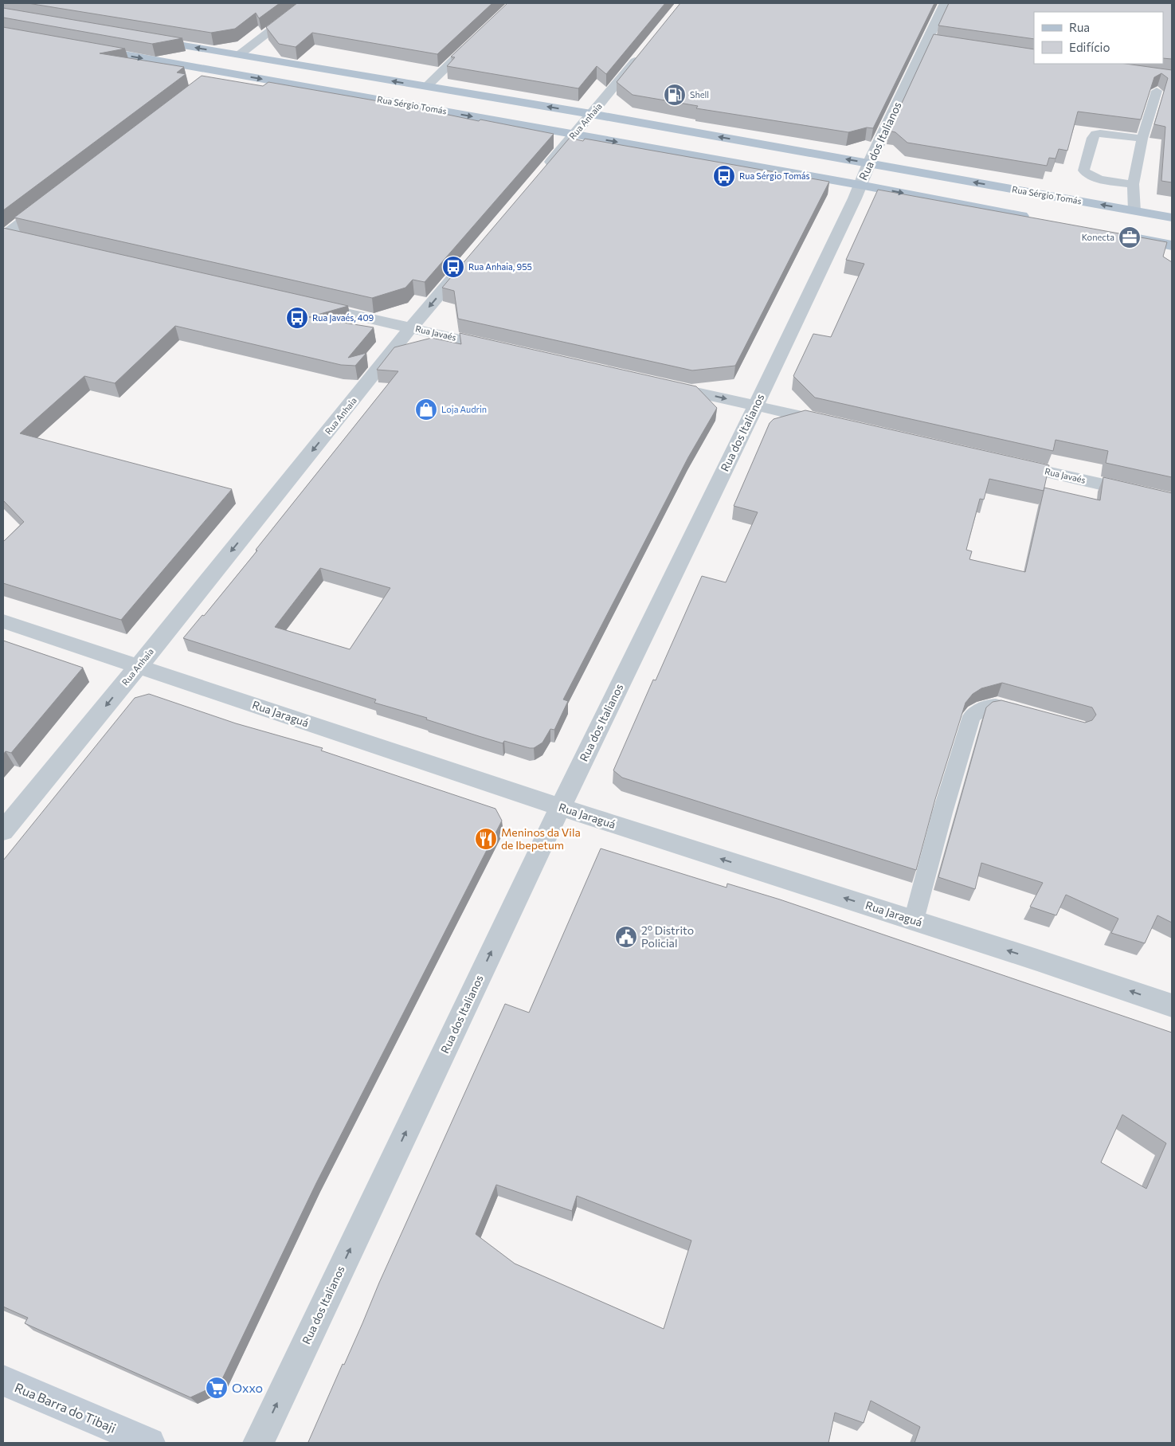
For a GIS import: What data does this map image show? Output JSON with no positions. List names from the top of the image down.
{
  "streets": {
    "main road": ["Rua Sérgio Tomás"],
    "street": [
      "Rua Anhaia",
      "Rua dos Italianos",
      "Rua Javaés",
      "Rua Jaraguá",
      "Rua Barra do Tibaji"
    ]
  },
  "crossings": [
    ["Rua Sérgio Tomás", "Rua Anhaia"],
    ["Rua Sérgio Tomás", "Rua dos Italianos"],
    ["Rua Anhaia", "Rua Javaés"],
    ["Rua Anhaia", "Rua Jaraguá"],
    ["Rua dos Italianos", "Rua Jaraguá"]
  ],
  "one_way": ["Rua Anhaia", "Rua dos Italianos", "Rua Jaraguá"],
  "places": {
    "fuel station": ["Shell"],
    "bus stop": ["Rua Sérgio Tomás", "Rua Anhaia, 955", "Rua Javaés, 409"],
    "office": ["Konecta"],
    "shop": ["Loja Audrin"],
    "restaurant": ["Meninos da Vila de Ibepetum"],
    "public building": ["2º Distrito Policial"],
    "supermarket": ["Oxxo"]
  },
  "legend": ["Rua", "Edifício"]
}
